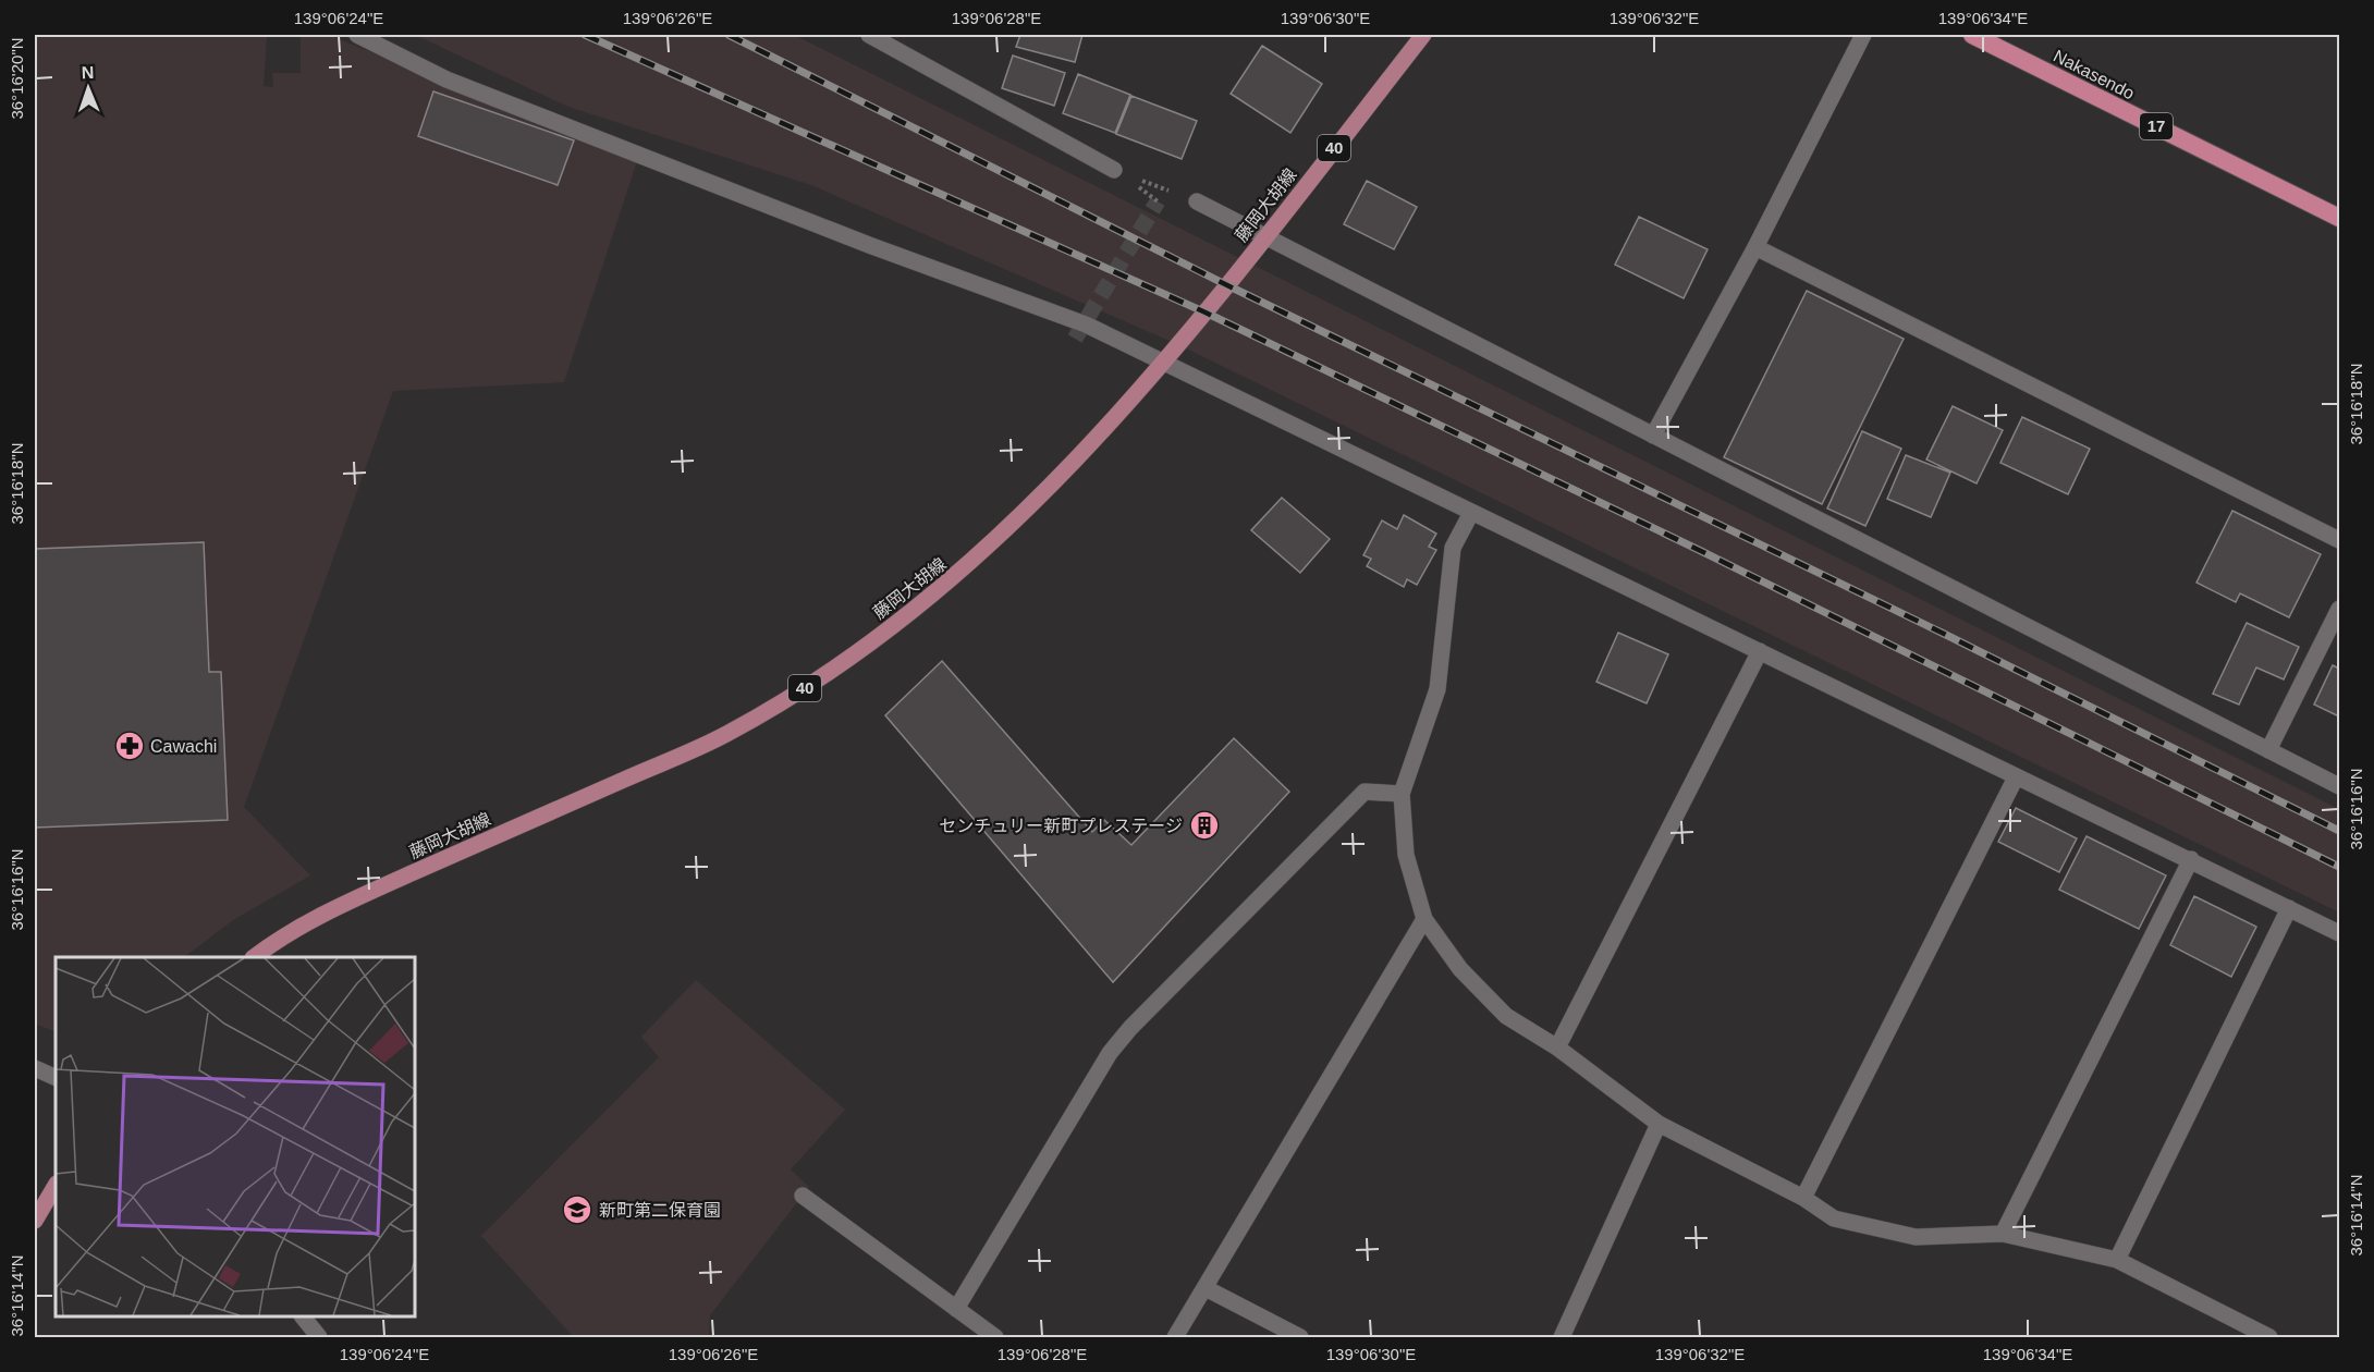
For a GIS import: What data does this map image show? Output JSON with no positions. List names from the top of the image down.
{
  "streets": {
    "highway": ["Nakasendo", "17"],
    "main road": ["40", "藤岡大胡線"]
  },
  "places": {
    "pharmacy": ["Cawachi"],
    "building": ["センチュリー新町プレステージ"],
    "school or university": ["新町第二保育園"]
  },
  "north": "top",
  "coordinates": [
    "139°06'24\"E",
    "139°06'26\"E",
    "139°06'28\"E",
    "139°06'30\"E",
    "139°06'32\"E",
    "139°06'34\"E",
    "36°16'20\"N",
    "36°16'18\"N",
    "36°16'16\"N",
    "36°16'14\"N"
  ]
}
